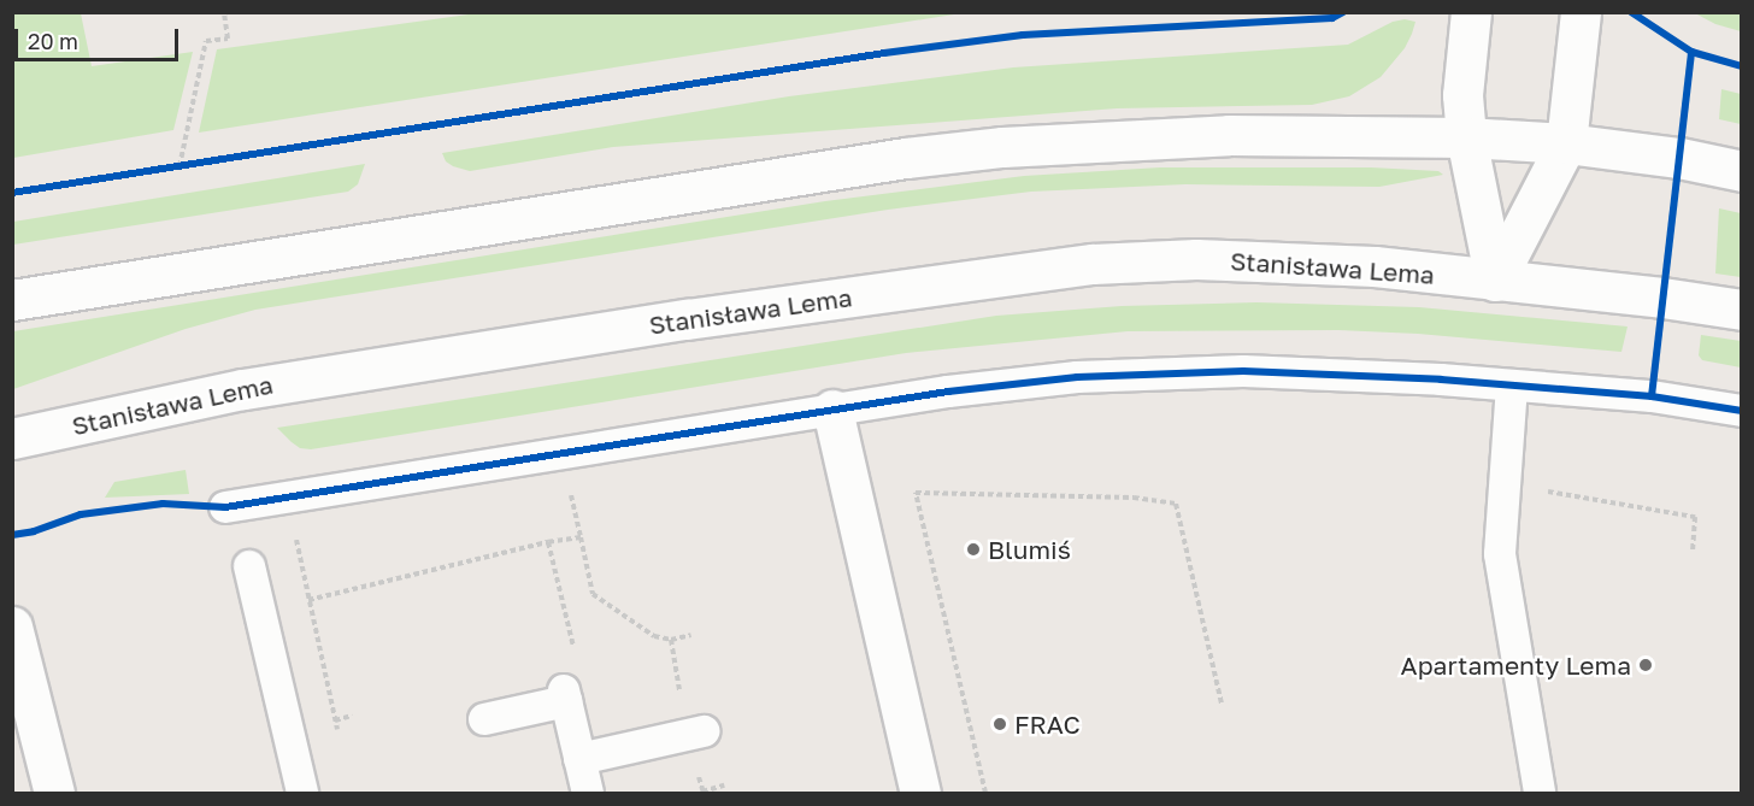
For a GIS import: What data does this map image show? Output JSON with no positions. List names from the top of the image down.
{
  "streets": {
    "main road": ["Stanisława Lema"]
  },
  "places": ["Blumiś", "Apartamenty Lema", "FRAC"],
  "scale_bar": "20 m"
}
